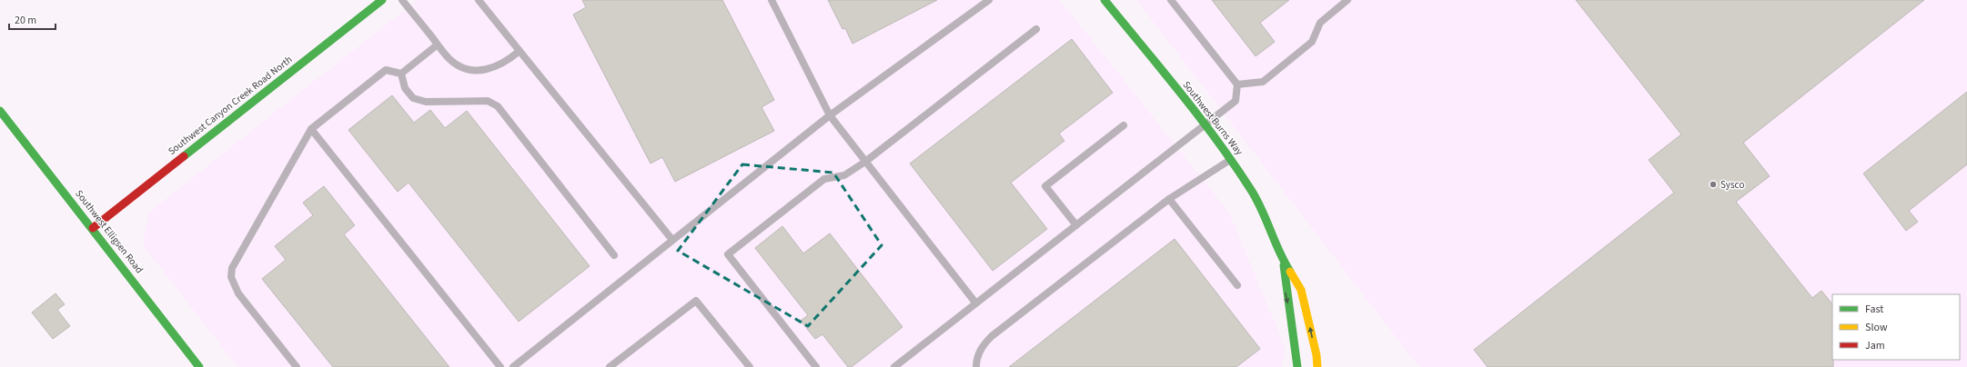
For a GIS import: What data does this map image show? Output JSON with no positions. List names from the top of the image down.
{
  "streets": {
    "main road": ["Southwest Canyon Creek Road North", "Southwest Burns Way", "Southwest Elligsen Road"]
  },
  "crossings": [
    ["Southwest Canyon Creek Road North", "Southwest Elligsen Road"]
  ],
  "places": ["Sysco"],
  "legend": ["Fast", "Slow", "Jam"],
  "scale_bar": "20 m"
}
